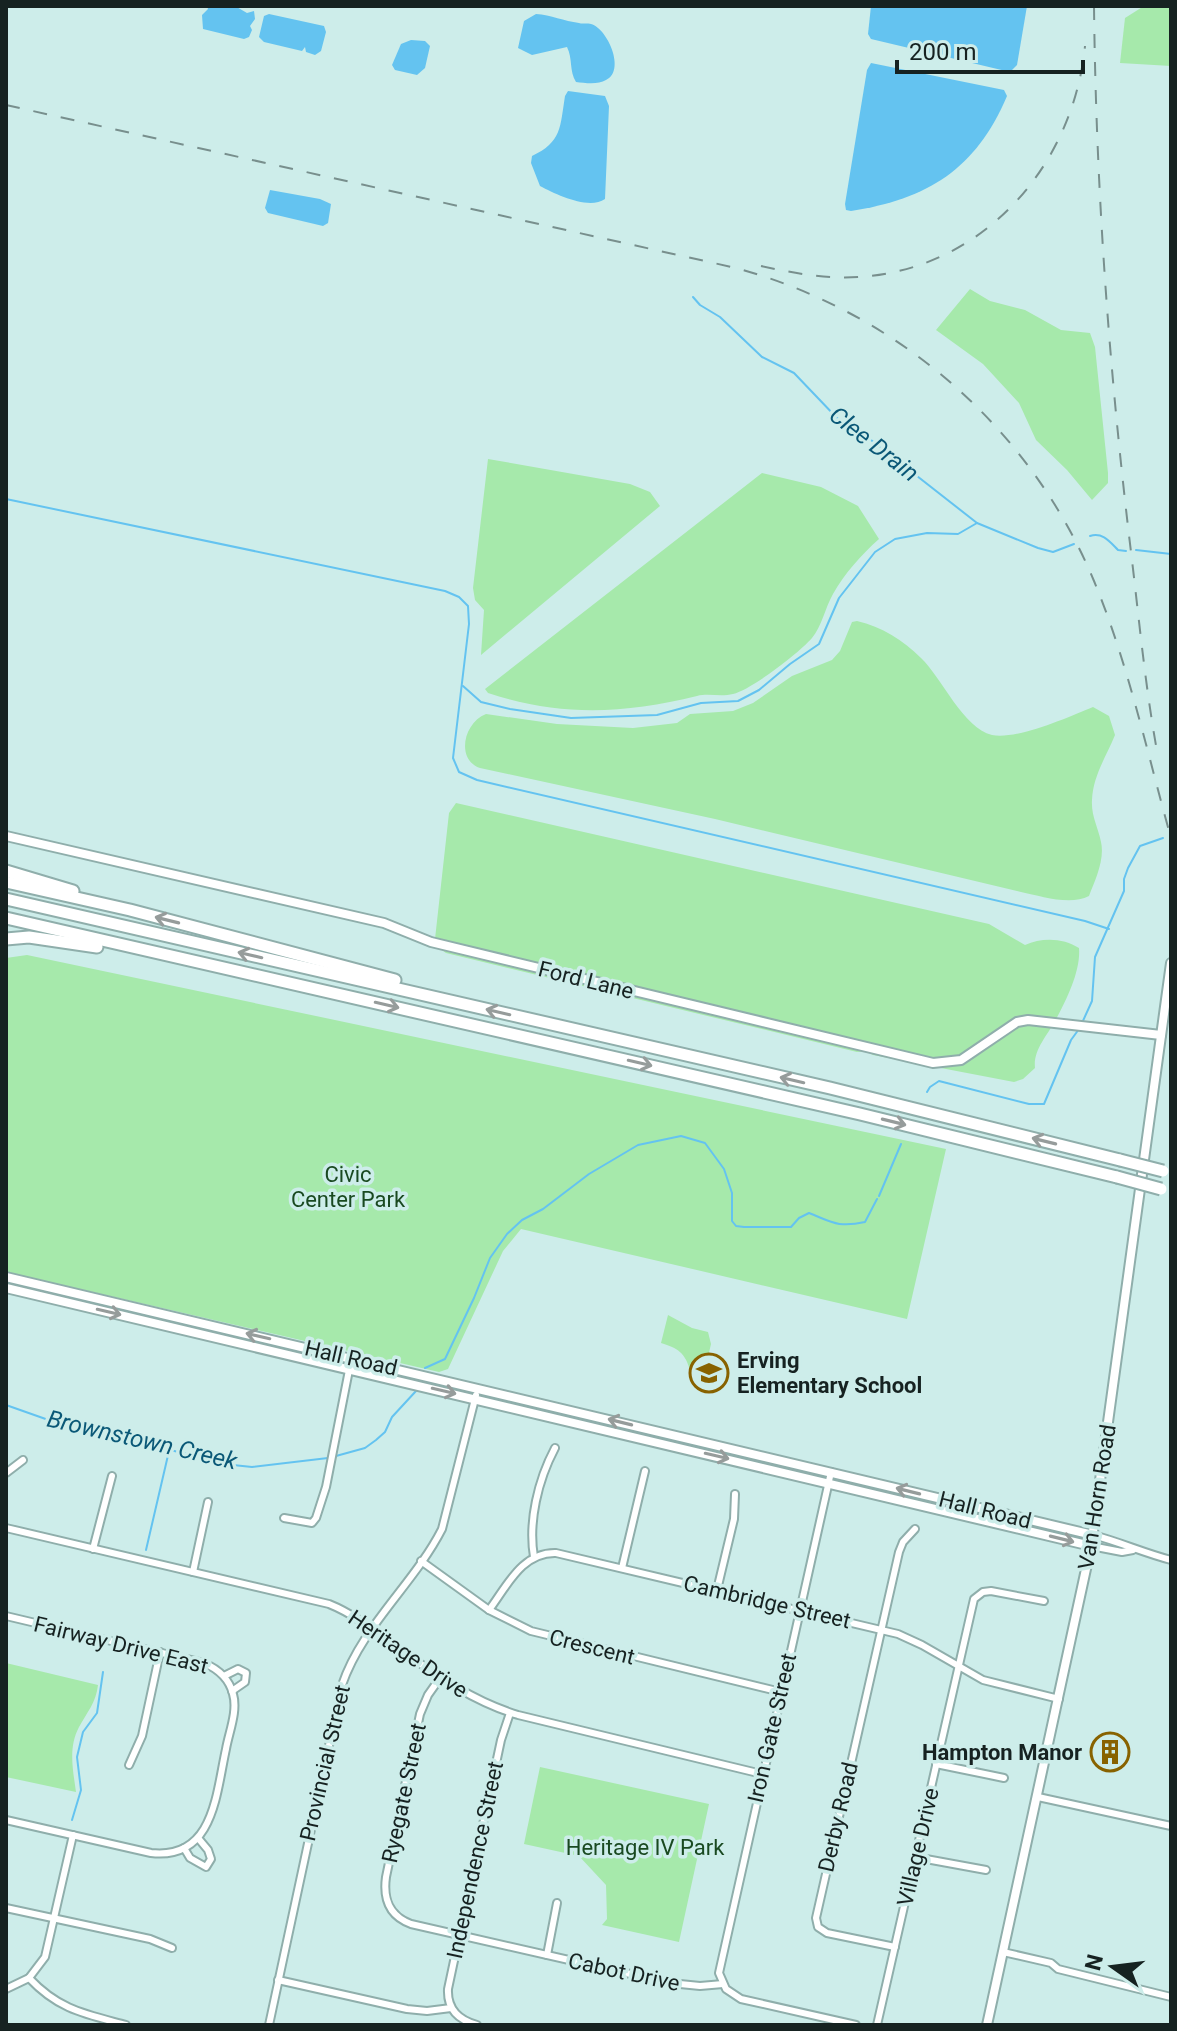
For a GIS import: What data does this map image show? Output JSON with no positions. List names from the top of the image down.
{
  "streets": {
    "street": [
      "Ford Lane",
      "Hall Road",
      "Van Horn Road",
      "Cambridge Street",
      "Fairway Drive East",
      "Crescent",
      "Heritage Drive",
      "Iron Gate Street",
      "Provincial Street",
      "Ryegate Street",
      "Derby Road",
      "Village Drive",
      "Independence Street",
      "Cabot Drive"
    ]
  },
  "crossings": [
    ["Ford Lane", "Van Horn Road"],
    ["Hall Road", "Van Horn Road"],
    ["Hall Road", "Iron Gate Street"],
    ["Hall Road", "Provincial Street"],
    ["Van Horn Road", "Cambridge Street"],
    ["Cambridge Street", "Iron Gate Street"],
    ["Cambridge Street", "Derby Road"],
    ["Cambridge Street", "Village Drive"],
    ["Crescent", "Iron Gate Street"],
    ["Crescent", "Provincial Street"],
    ["Heritage Drive", "Iron Gate Street"],
    ["Heritage Drive", "Provincial Street"],
    ["Heritage Drive", "Ryegate Street"],
    ["Heritage Drive", "Independence Street"],
    ["Iron Gate Street", "Cabot Drive"],
    ["Ryegate Street", "Cabot Drive"],
    ["Derby Road", "Village Drive"],
    ["Independence Street", "Cabot Drive"]
  ],
  "water": ["Clee Drain", "Brownstown Creek"],
  "parks": ["Civic Center Park", "Heritage IV Park"],
  "places": {
    "school or university": ["Erving Elementary School"],
    "building": ["Hampton Manor"]
  },
  "scale_bar": "200 m",
  "north": "left"
}
